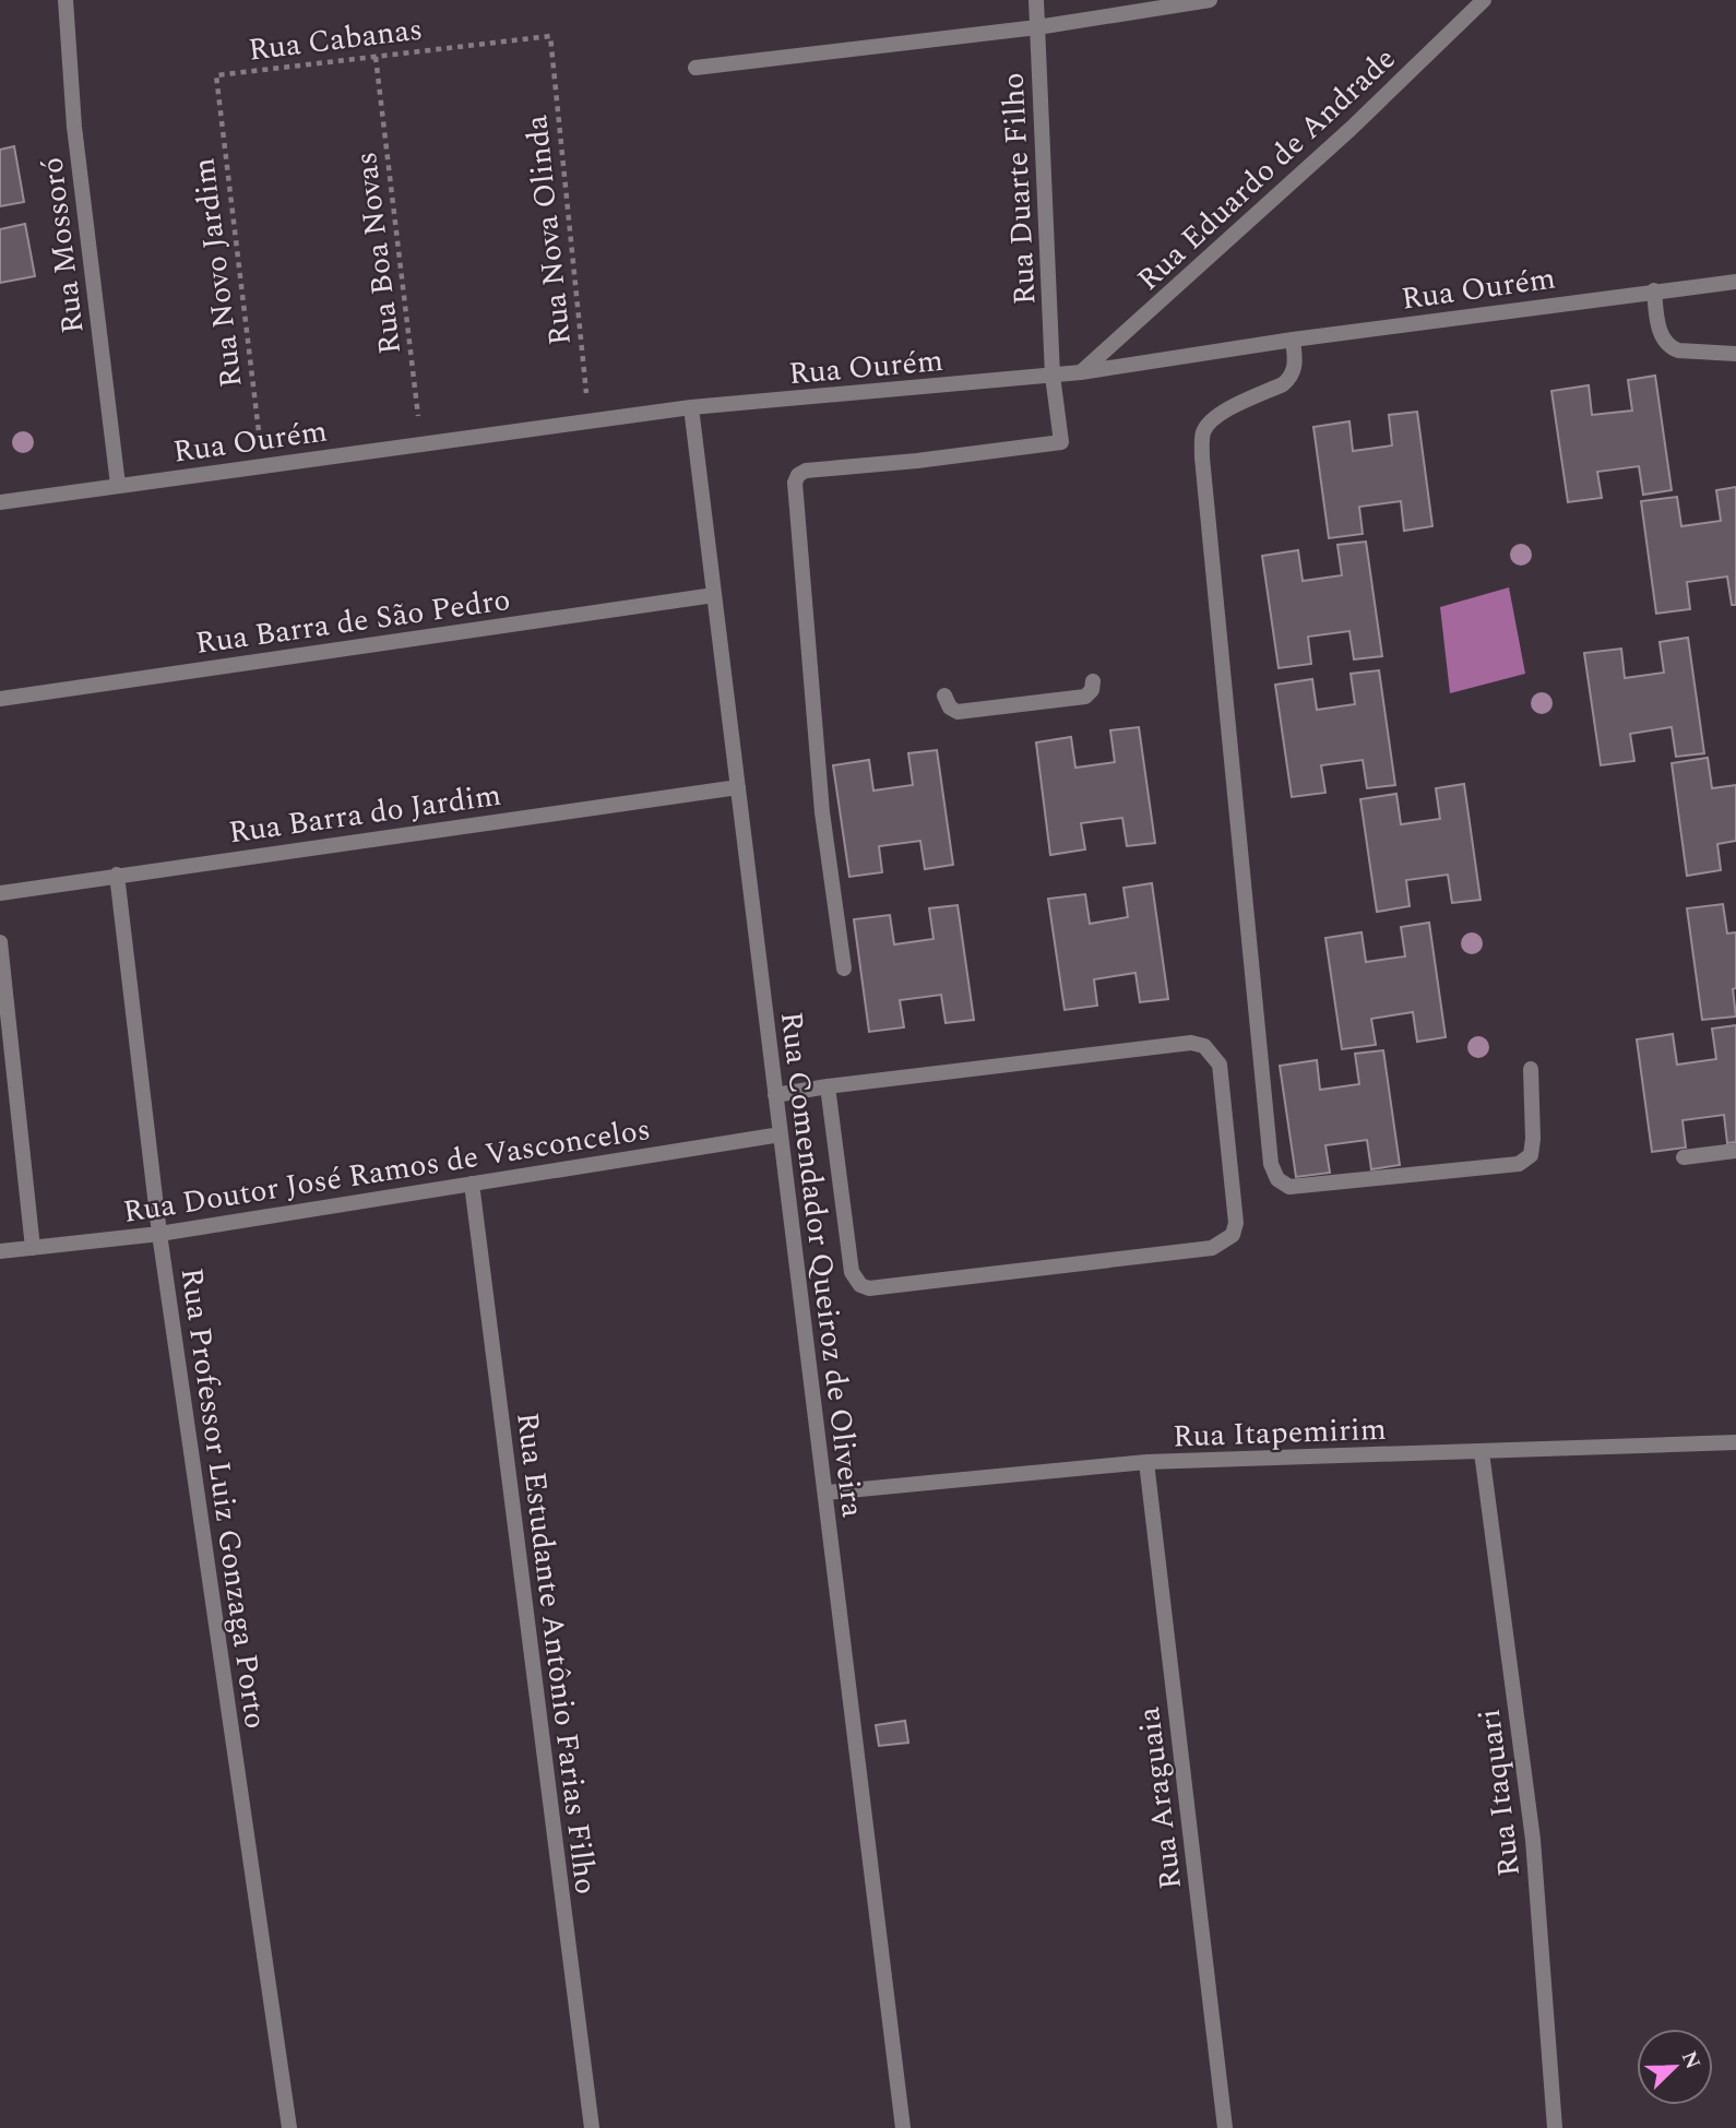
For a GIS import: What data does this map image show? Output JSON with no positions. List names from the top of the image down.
{
  "streets": {
    "street": [
      "Rua Eduardo de Andrade",
      "Rua Duarte Filho",
      "Rua Mossoró",
      "Rua Ourém",
      "Rua Barra de São Pedro",
      "Rua Barra do Jardim",
      "Rua Doutor José Ramos de Vasconcelos",
      "Rua Comendador Queiroz de Oliveira",
      "Rua Itapemirim",
      "Rua Professor Luiz Gonzaga Porto",
      "Rua Estudante Antônio Farias Filho",
      "Rua Itaquari",
      "Rua Araguaia"
    ],
    "path": [
      "Rua Cabanas",
      "Rua Nova Olinda",
      "Rua Boa Novas",
      "Rua Novo Jardim"
    ]
  },
  "crossings": [
    ["Rua Cabanas", "Rua Nova Olinda"],
    ["Rua Cabanas", "Rua Boa Novas"],
    ["Rua Cabanas", "Rua Novo Jardim"],
    ["Rua Eduardo de Andrade", "Rua Ourém"],
    ["Rua Duarte Filho", "Rua Ourém"],
    ["Rua Nova Olinda", "Rua Ourém"],
    ["Rua Mossoró", "Rua Ourém"],
    ["Rua Boa Novas", "Rua Ourém"],
    ["Rua Novo Jardim", "Rua Ourém"],
    ["Rua Ourém", "Rua Comendador Queiroz de Oliveira"],
    ["Rua Barra de São Pedro", "Rua Comendador Queiroz de Oliveira"],
    ["Rua Barra do Jardim", "Rua Comendador Queiroz de Oliveira"],
    ["Rua Barra do Jardim", "Rua Professor Luiz Gonzaga Porto"],
    ["Rua Doutor José Ramos de Vasconcelos", "Rua Comendador Queiroz de Oliveira"],
    ["Rua Doutor José Ramos de Vasconcelos", "Rua Professor Luiz Gonzaga Porto"],
    ["Rua Doutor José Ramos de Vasconcelos", "Rua Estudante Antônio Farias Filho"],
    ["Rua Comendador Queiroz de Oliveira", "Rua Itapemirim"],
    ["Rua Itapemirim", "Rua Itaquari"],
    ["Rua Itapemirim", "Rua Araguaia"]
  ],
  "north": "top right"
}
